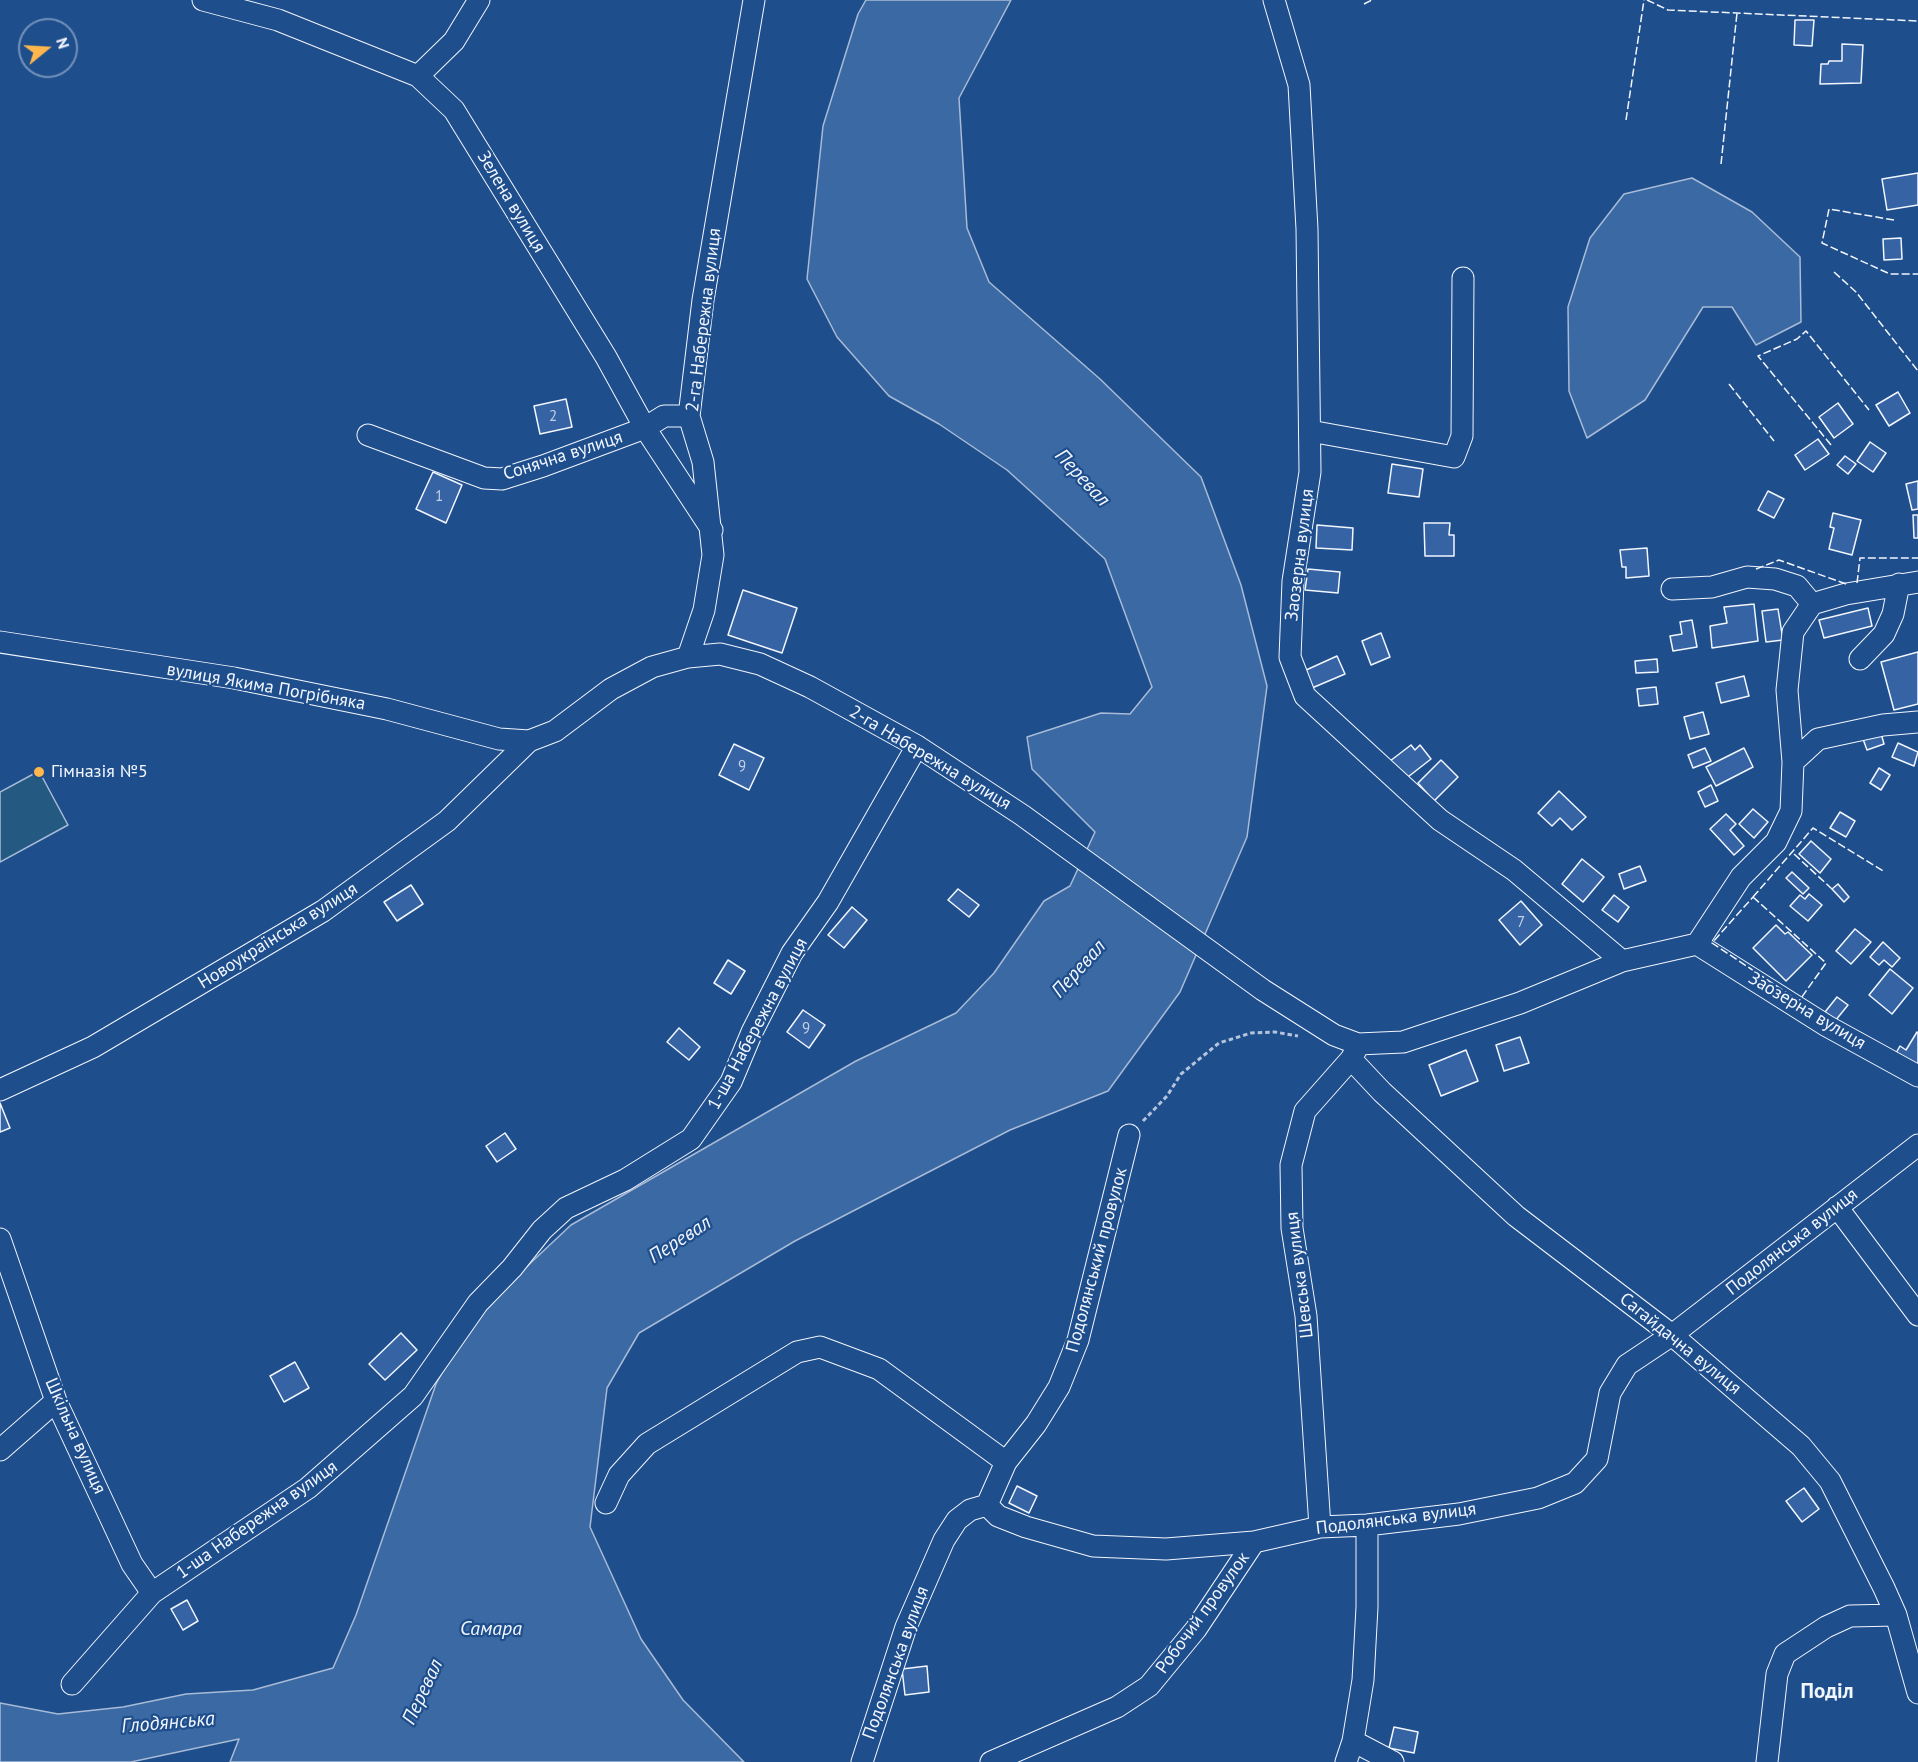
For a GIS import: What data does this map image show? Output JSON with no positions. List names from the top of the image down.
{
  "streets": {
    "street": [
      "Зелена вулиця",
      "2-га Набережна вулиця",
      "Сонячна вулиця",
      "Заозерна вулиця",
      "вулиця Якима Погрібняка",
      "Новоукраїнська вулиця",
      "1-ша Набережна вулиця",
      "Подолянська вулиця",
      "Подолянський провулок",
      "Шевська вулиця",
      "Сагайдачна вулиця",
      "Шкільна вулиця",
      "Робочий провулок"
    ]
  },
  "crossings": [
    ["Зелена вулиця", "2-га Набережна вулиця"],
    ["Зелена вулиця", "Сонячна вулиця"],
    ["2-га Набережна вулиця", "Сонячна вулиця"],
    ["2-га Набережна вулиця", "1-ша Набережна вулиця"],
    ["2-га Набережна вулиця", "Сагайдачна вулиця"],
    ["Заозерна вулиця", "Сагайдачна вулиця"],
    ["вулиця Якима Погрібняка", "Новоукраїнська вулиця"],
    ["1-ша Набережна вулиця", "Шкільна вулиця"],
    ["Подолянська вулиця", "Подолянський провулок"],
    ["Подолянська вулиця", "Шевська вулиця"],
    ["Подолянська вулиця", "Сагайдачна вулиця"],
    ["Подолянська вулиця", "Робочий провулок"],
    ["Шевська вулиця", "Сагайдачна вулиця"]
  ],
  "districts": ["Поділ"],
  "water": ["Перевал", "Самара", "Глодянська"],
  "places": ["Гімназія №5"],
  "house_numbers": [
    "2",
    "1",
    "9",
    "7",
    "9"
  ],
  "north": "right"
}
